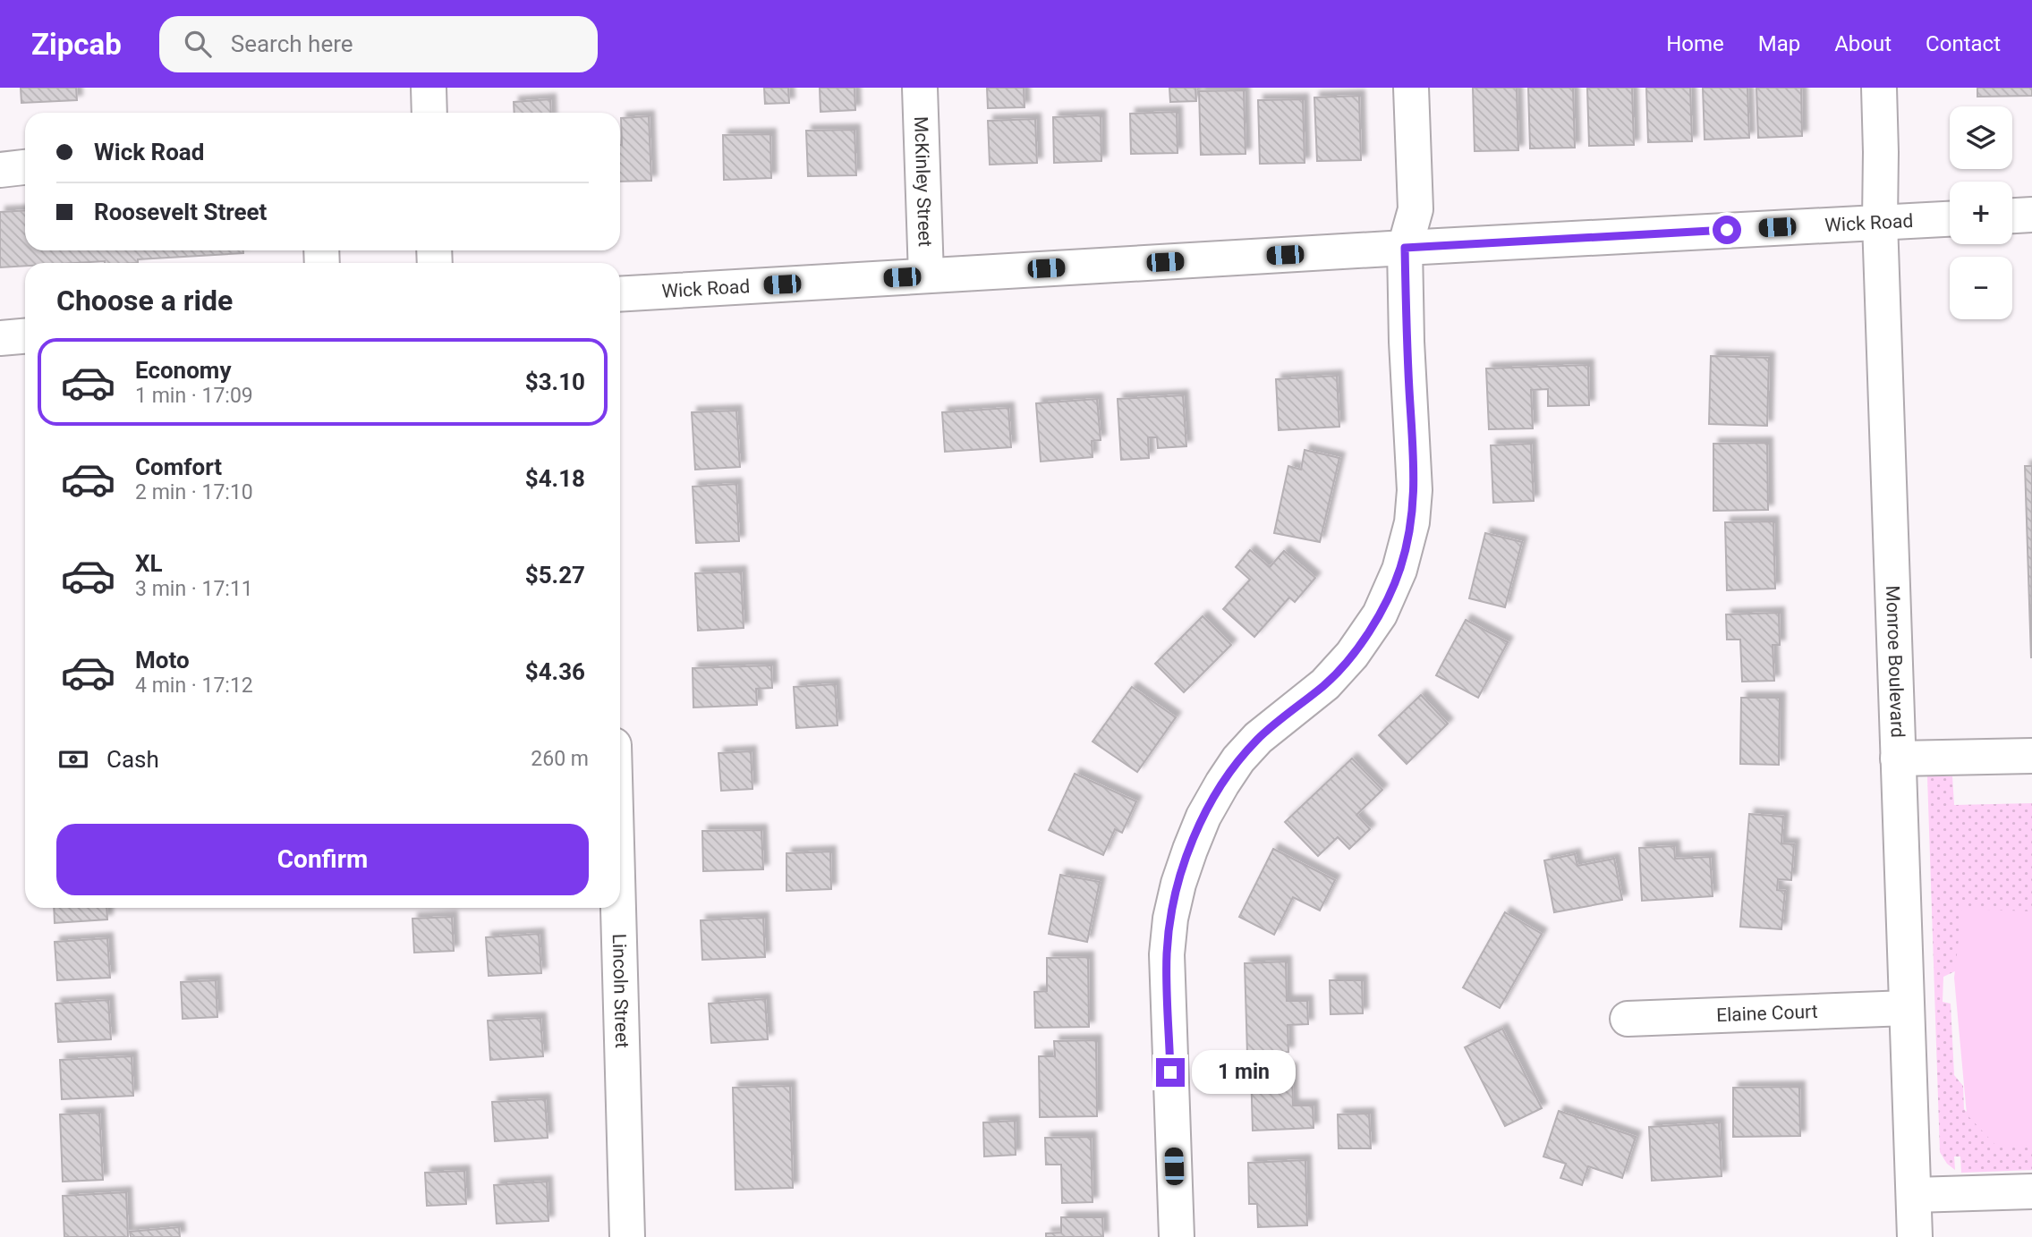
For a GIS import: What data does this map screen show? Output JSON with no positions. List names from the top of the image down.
{
  "streets": {
    "street": [
      "McKinley Street",
      "Wick Road",
      "Monroe Boulevard",
      "Lincoln Street",
      "Elaine Court"
    ]
  },
  "crossings": [
    ["McKinley Street", "Wick Road"],
    ["Wick Road", "Monroe Boulevard"],
    ["Monroe Boulevard", "Elaine Court"]
  ],
  "page": {
    "header": "Zipcab",
    "search": "Search here",
    "nav": [
      "Home",
      "Map",
      "About",
      "Contact"
    ],
    "map_buttons": ["+", "−"],
    "banner": ["Wick Road", "Roosevelt Street"],
    "heading": "Choose a ride",
    "list": [
      {
        "name": "Economy",
        "note": "1 min · 17:09",
        "value": "$3.10"
      },
      {
        "name": "Comfort",
        "note": "2 min · 17:10",
        "value": "$4.18"
      },
      {
        "name": "XL",
        "note": "3 min · 17:11",
        "value": "$5.27"
      },
      {
        "name": "Moto",
        "note": "4 min · 17:12",
        "value": "$4.36"
      }
    ],
    "pay": ["Cash", "260 m"],
    "buttons": "Confirm",
    "bubble": "1 min"
  }
}
